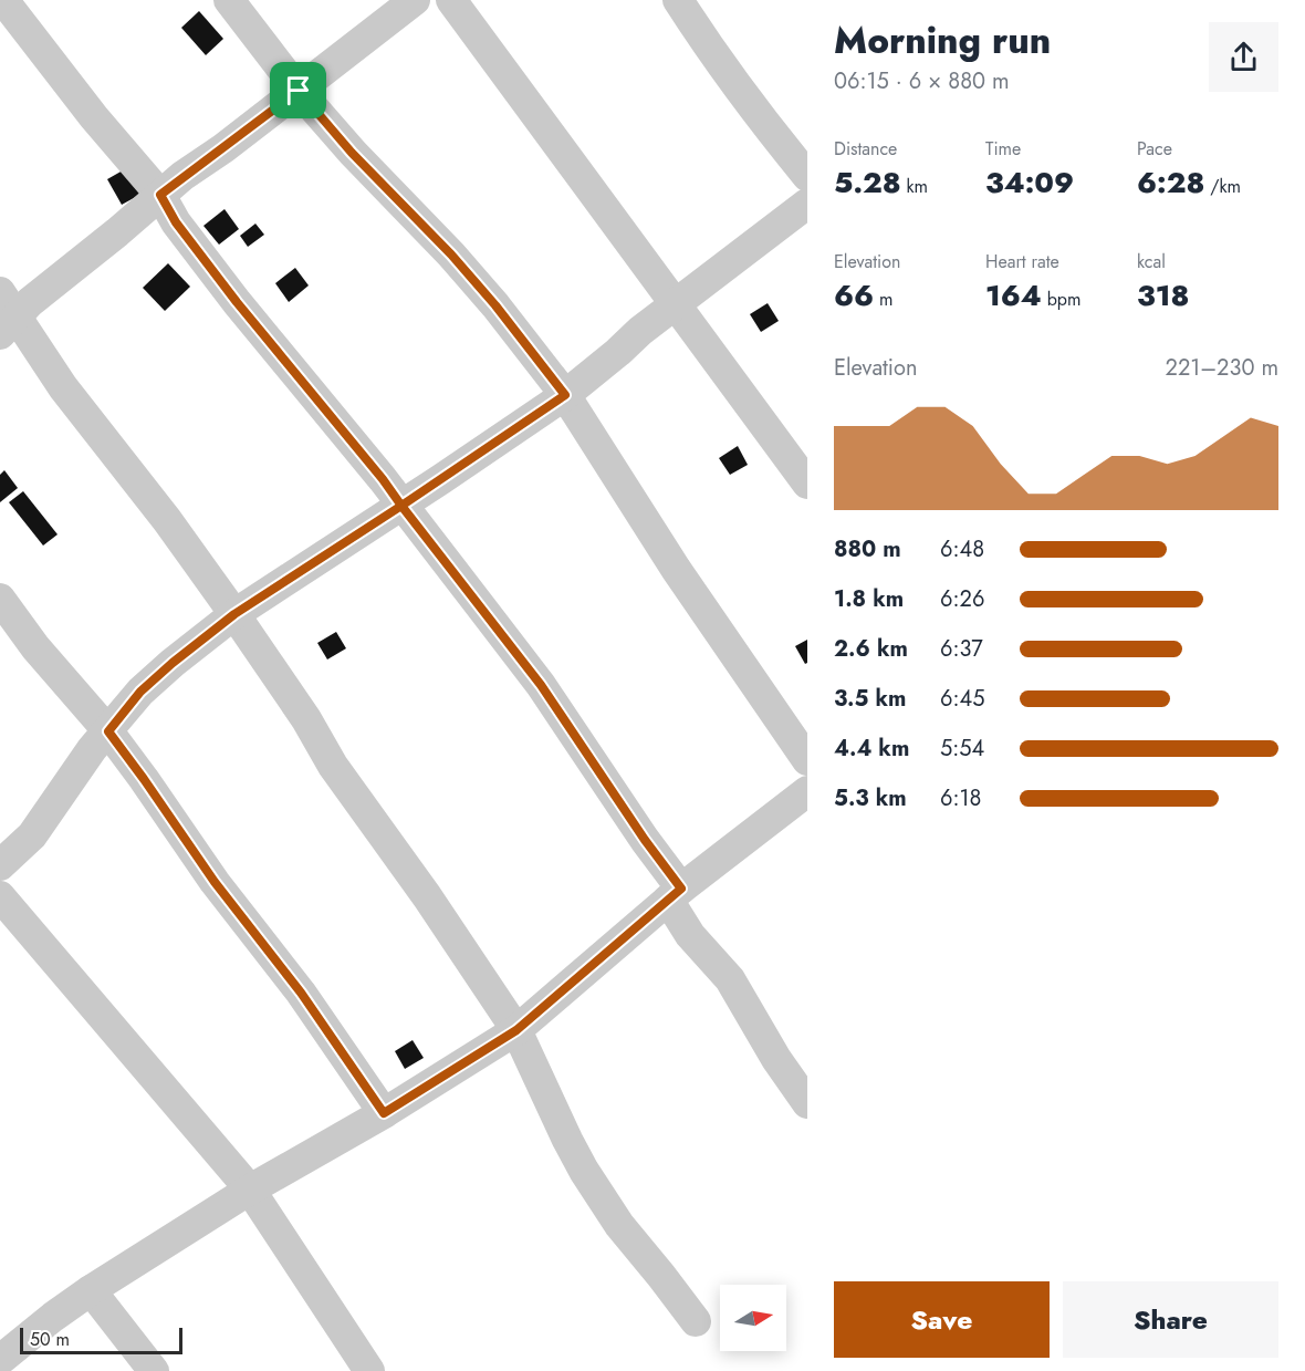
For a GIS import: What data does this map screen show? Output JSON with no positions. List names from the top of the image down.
{
  "scale_bar": "50 m",
  "north": "right",
  "page": {
    "heading": ["Morning run", "06:15 · 6 × 880 m"],
    "stats": [
      ["Distance", "5.28 km"],
      ["Time", "34:09"],
      ["Pace", "6:28 /km"],
      ["Elevation", "66 m"],
      ["Heart rate", "164 bpm"],
      ["kcal", "318"]
    ],
    "chart": ["Elevation", "221–230 m"],
    "list": [
      {
        "name": "880 m",
        "note": "6:48"
      },
      {
        "name": "1.8 km",
        "note": "6:26"
      },
      {
        "name": "2.6 km",
        "note": "6:37"
      },
      {
        "name": "3.5 km",
        "note": "6:45"
      },
      {
        "name": "4.4 km",
        "note": "5:54"
      },
      {
        "name": "5.3 km",
        "note": "6:18"
      }
    ],
    "buttons": ["Save", "Share"],
    "scale": "50 m"
  }
}
